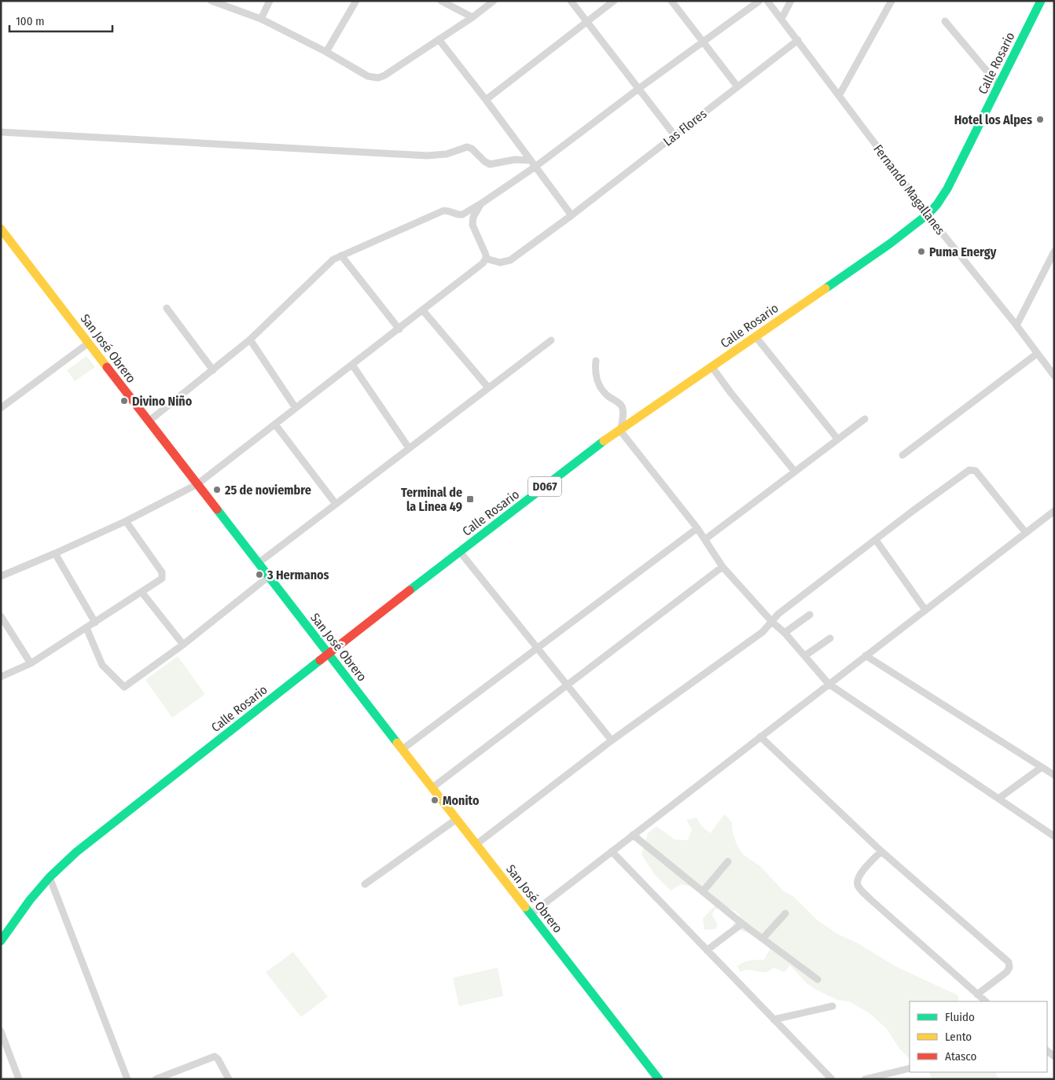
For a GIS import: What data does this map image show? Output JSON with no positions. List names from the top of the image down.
{
  "streets": {
    "main road": ["Calle Rosario", "San José Obrero", "D067"],
    "street": ["Las Flores", "Fernando Magallanes"]
  },
  "crossings": [
    ["Calle Rosario", "Fernando Magallanes"],
    ["Calle Rosario", "San José Obrero"],
    ["Las Flores", "Fernando Magallanes"]
  ],
  "places": {
    "other": [
      "Hotel los Alpes",
      "Puma Energy",
      "Divino Niño",
      "25 de noviembre",
      "3 Hermanos",
      "Monito"
    ],
    "transit": ["Terminal de la Linea 49"]
  },
  "legend": ["Fluido", "Lento", "Atasco"],
  "scale_bar": "100 m"
}
